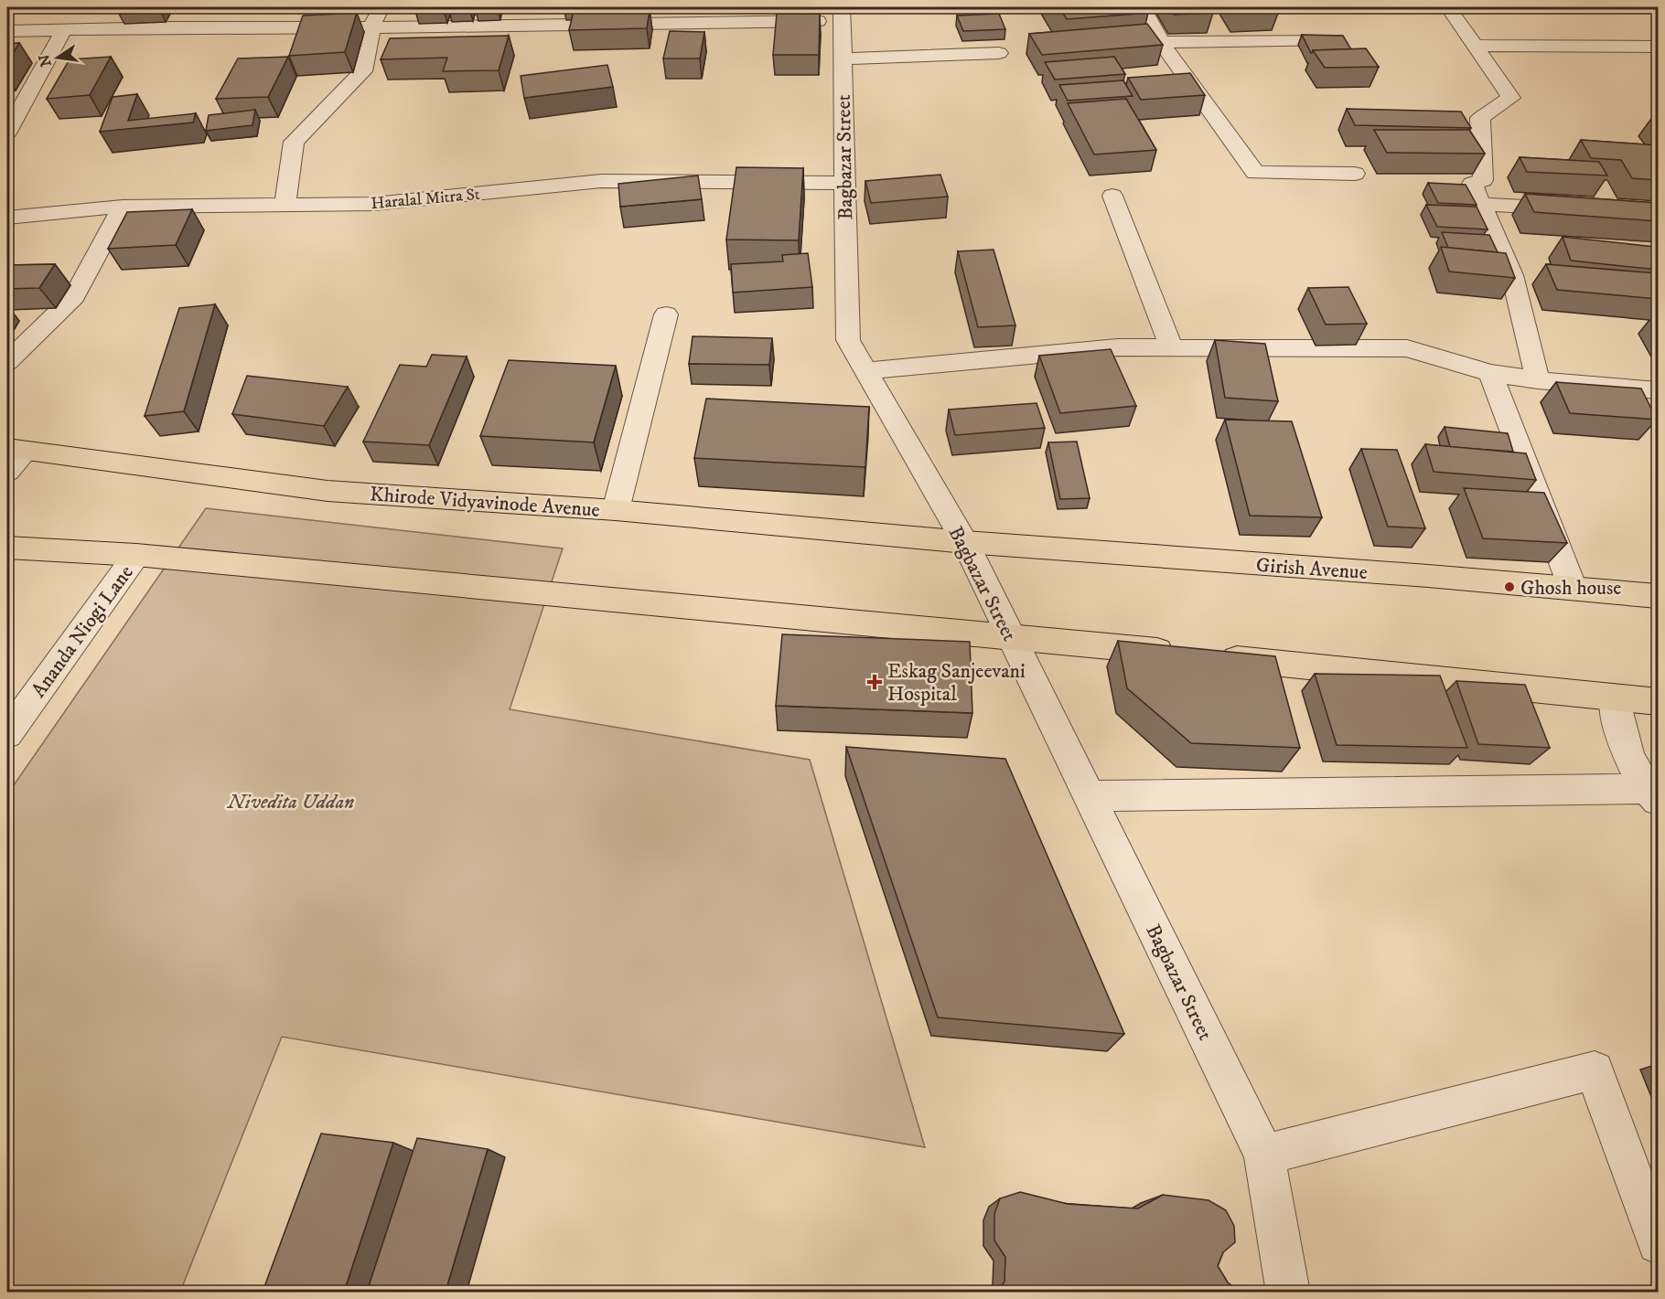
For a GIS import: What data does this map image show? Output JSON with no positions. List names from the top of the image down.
{
  "streets": {
    "main road": ["Khirode Vidyavinode Avenue", "Girish Avenue"],
    "street": ["Bagbazar Street", "Haralal Mitra St", "Ananda Niogi Lane"]
  },
  "crossings": [
    ["Bagbazar Street", "Haralal Mitra St"],
    ["Bagbazar Street", "Khirode Vidyavinode Avenue"],
    ["Bagbazar Street", "Girish Avenue"],
    ["Khirode Vidyavinode Avenue", "Girish Avenue"]
  ],
  "parks": ["Nivedita Uddan"],
  "places": {
    "other": ["Ghosh house"],
    "health": ["Eskag Sanjeevani Hospital"]
  },
  "north": "left"
}
